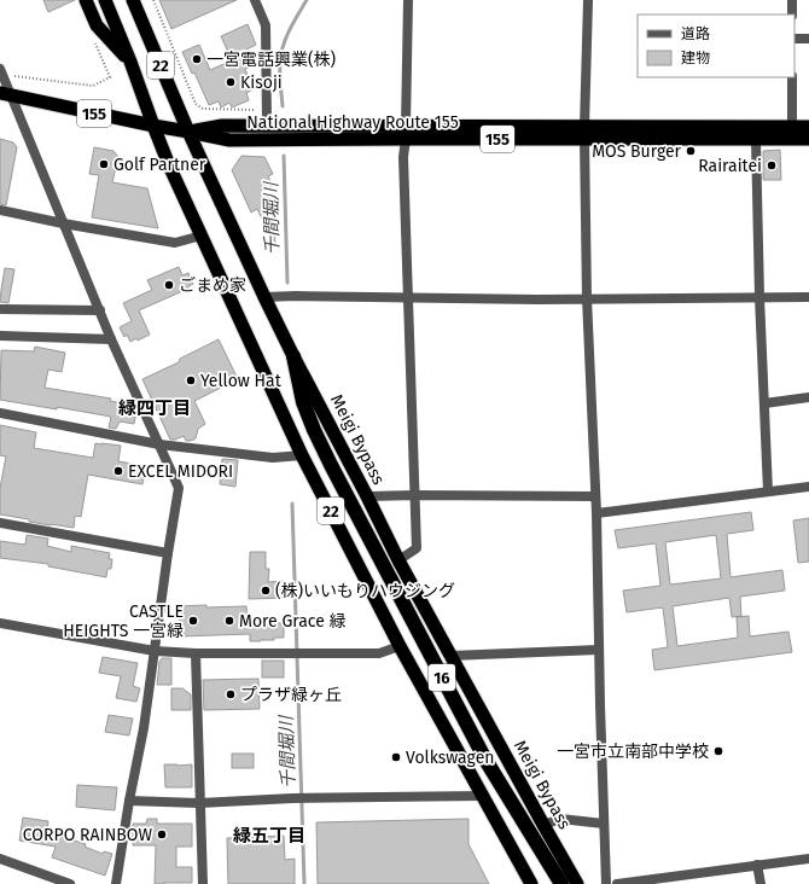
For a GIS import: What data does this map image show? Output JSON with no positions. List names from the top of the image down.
{
  "streets": {
    "highway": [
      "22",
      "155",
      "National Highway Route 155",
      "Meigi Bypass",
      "16"
    ]
  },
  "crossings": [
    ["22", "National Highway Route 155"],
    ["National Highway Route 155", "Meigi Bypass"],
    ["Meigi Bypass", "16"]
  ],
  "districts": ["緑四丁目", "緑五丁目"],
  "water": ["千間堀川"],
  "places": [
    "一宮電話興業(株)",
    "Kisoji",
    "MOS Burger",
    "Golf Partner",
    "Rairaitei",
    "ごまめ家",
    "Yellow Hat",
    "EXCEL MIDORI",
    "(株)いいもりハウジング",
    "CASTLE HEIGHTS 一宮緑",
    "More Grace 緑",
    "プラザ緑ヶ丘",
    "一宮市立南部中学校",
    "Volkswagen",
    "CORPO RAINBOW"
  ],
  "legend": ["道路", "建物"]
}
